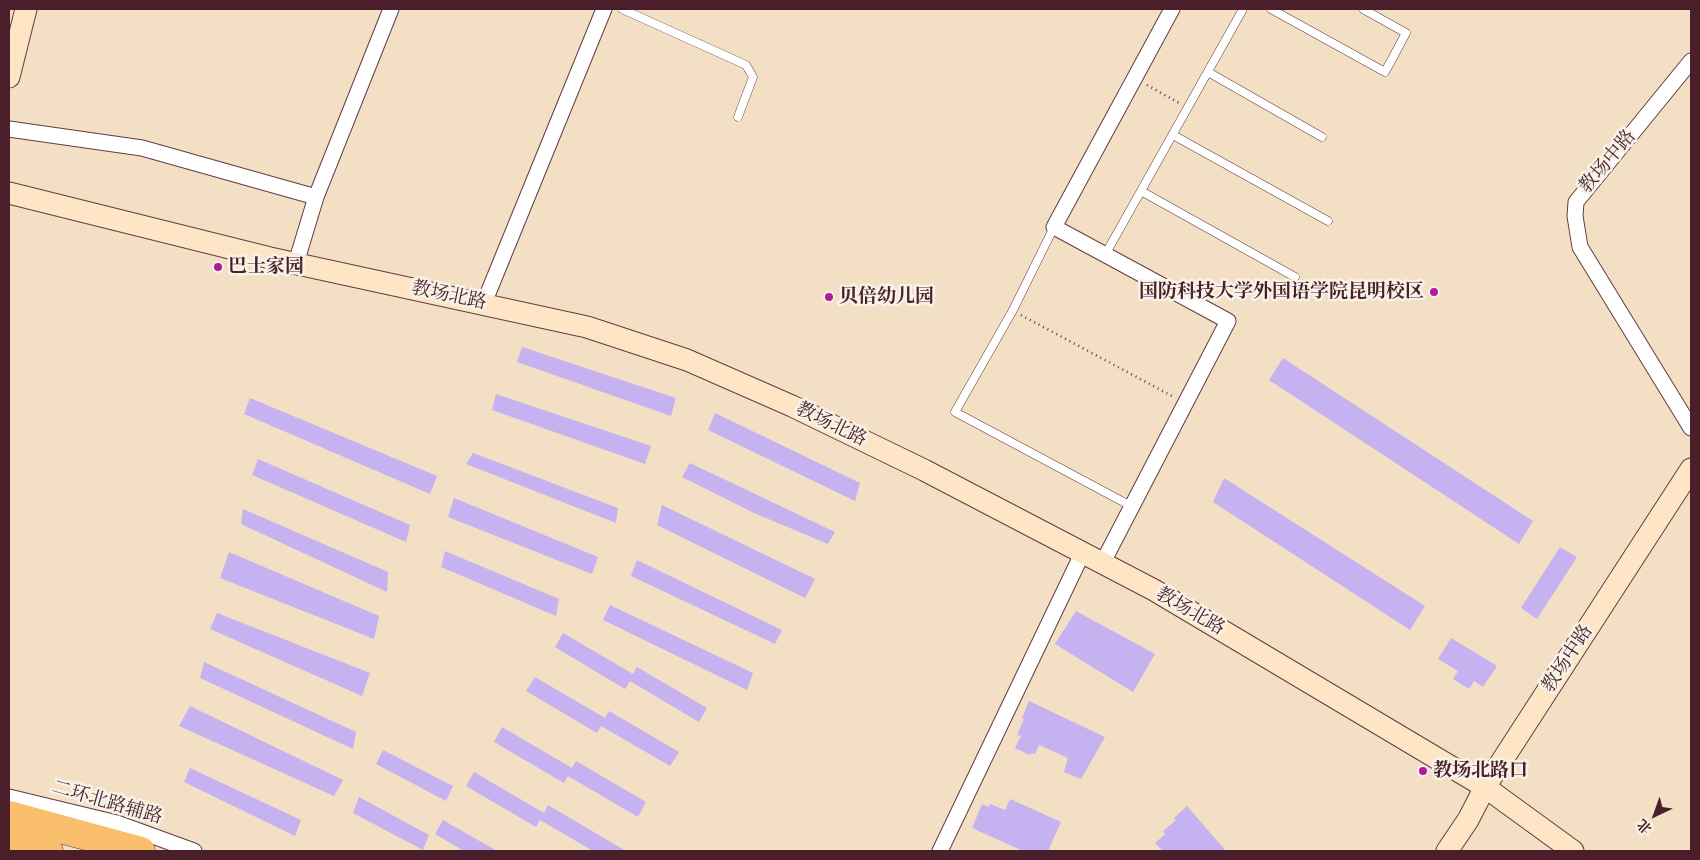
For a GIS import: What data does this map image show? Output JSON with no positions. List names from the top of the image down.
{
  "streets": {
    "street": ["教场中路", "教场北路", "二环北路辅路"]
  },
  "crossings": [
    ["教场中路", "教场北路"]
  ],
  "places": [
    "巴士家园",
    "国防科技大学外国语学院昆明校区",
    "贝倍幼儿园",
    "教场北路口"
  ],
  "north": "bottom left"
}
